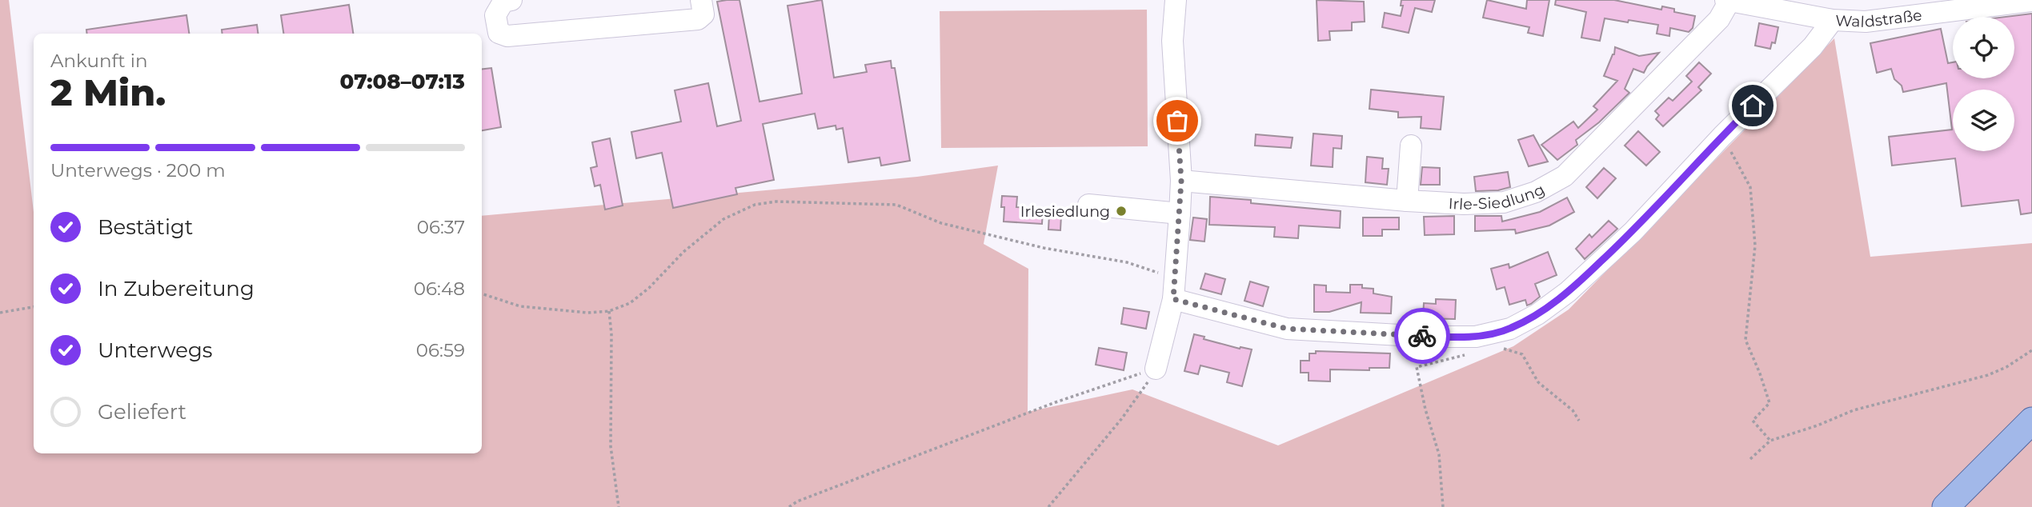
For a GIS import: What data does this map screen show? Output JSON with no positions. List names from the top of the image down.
{
  "streets": {
    "street": ["Waldstraße", "Irle-Siedlung"]
  },
  "crossings": [
    ["Waldstraße", "Irle-Siedlung"]
  ],
  "places": ["Irlesiedlung"],
  "page": {
    "heading": ["2 Min.", "Ankunft in", "07:08–07:13"],
    "bar": "Unterwegs · 200 m",
    "list": [
      ["Bestätigt", "06:37"],
      ["In Zubereitung", "06:48"],
      ["Unterwegs", "06:59"],
      "Geliefert"
    ]
  }
}
